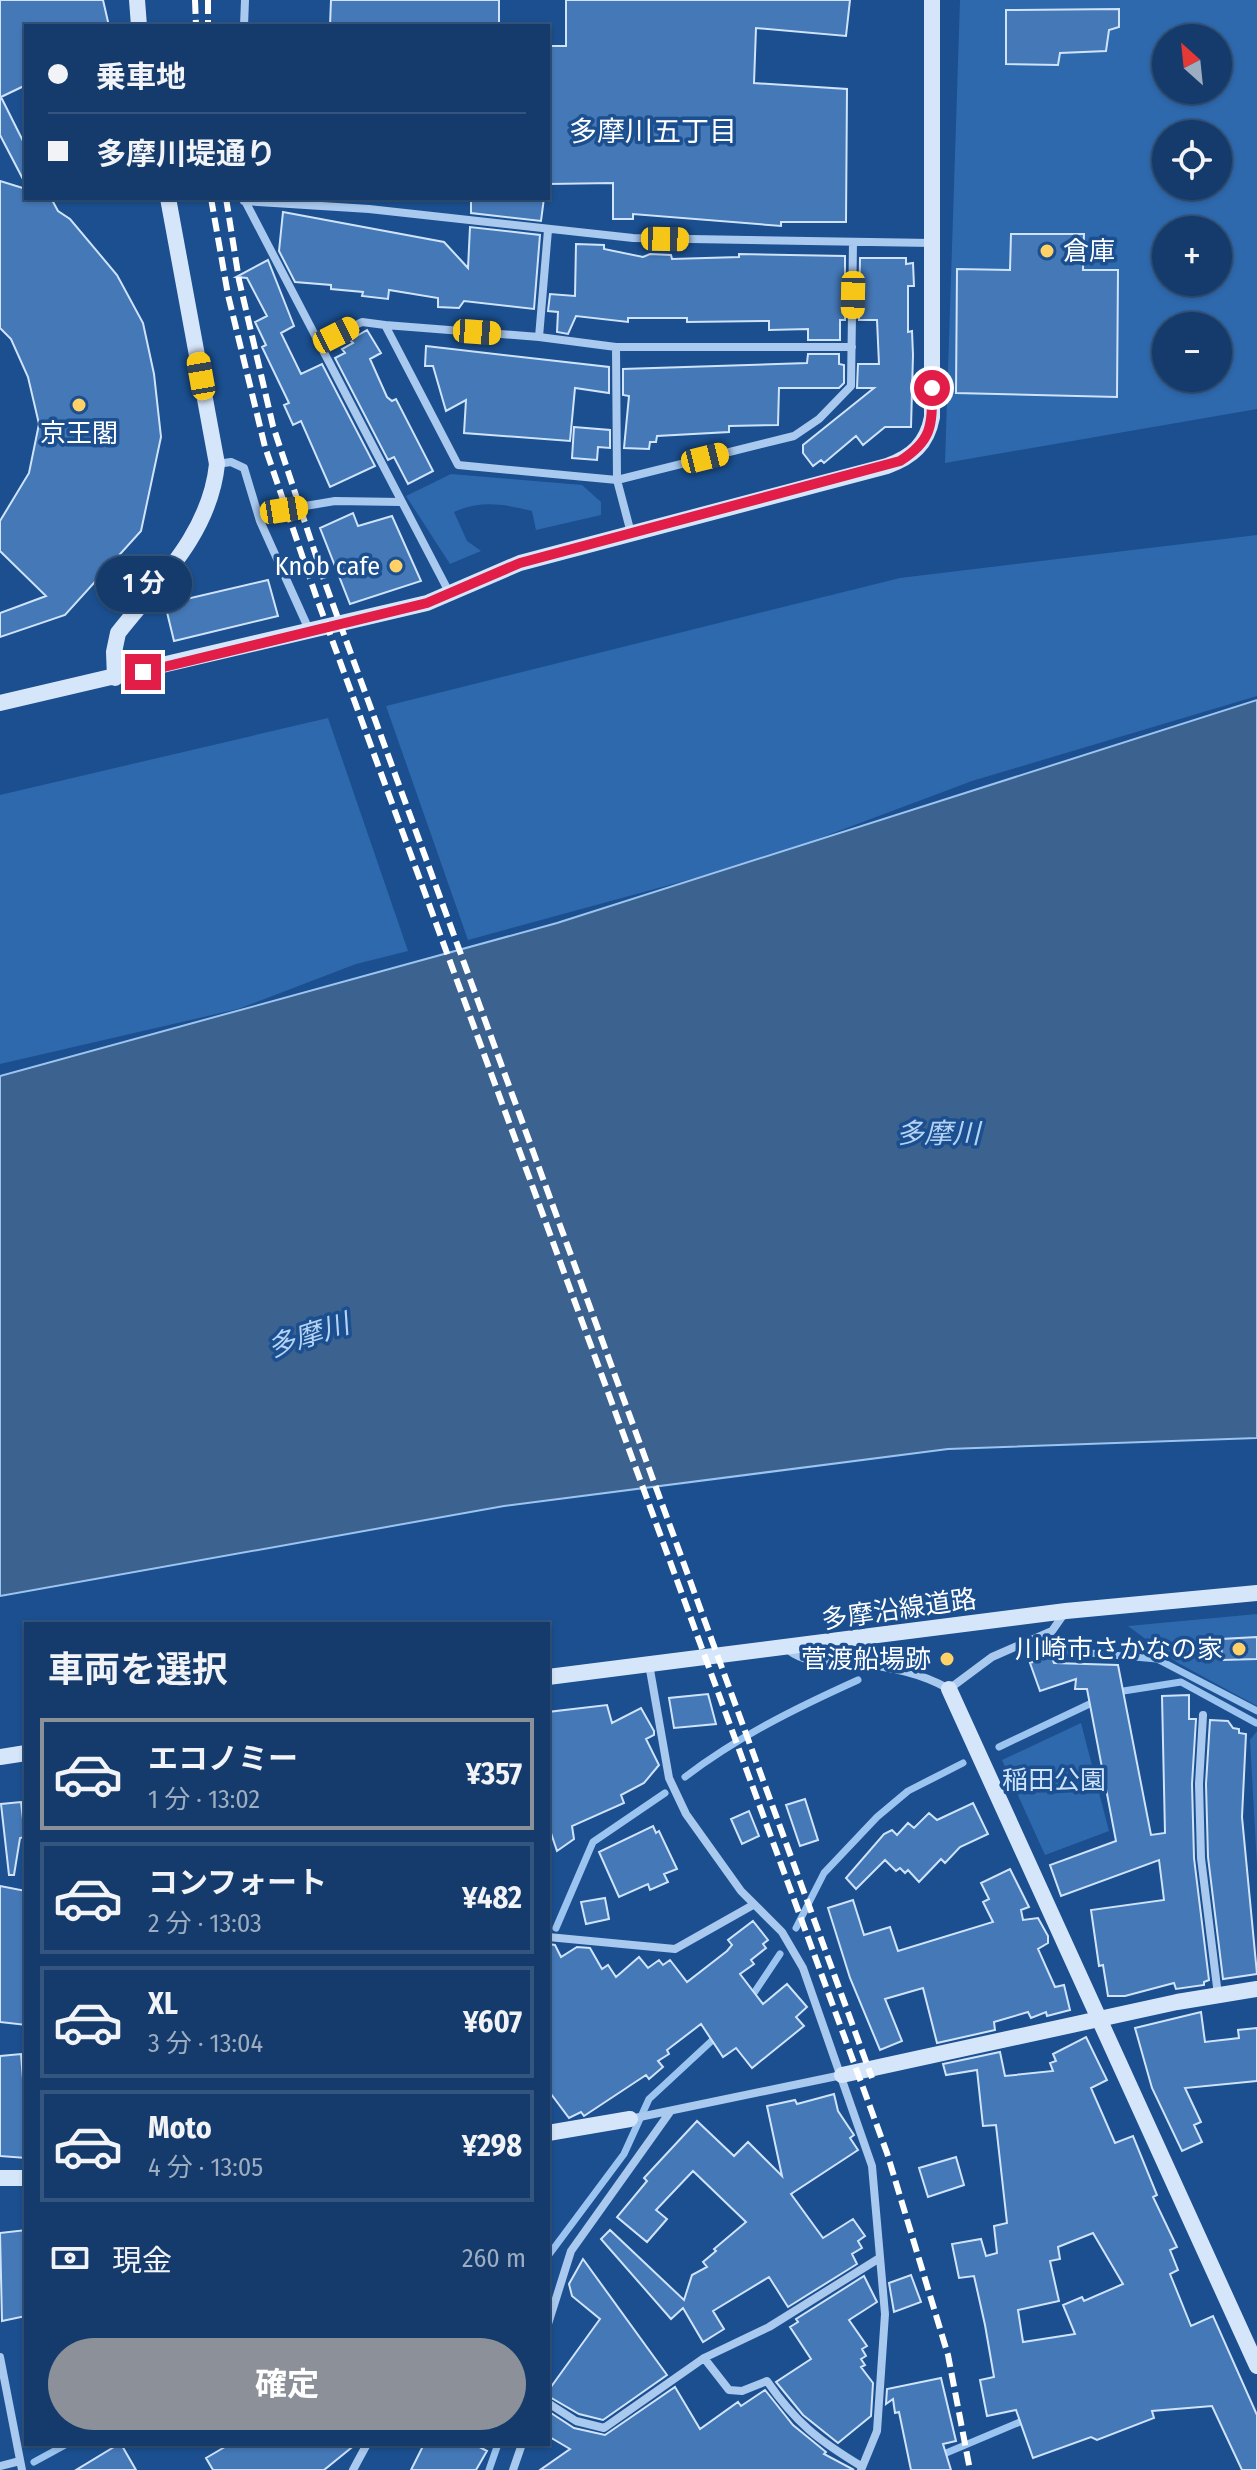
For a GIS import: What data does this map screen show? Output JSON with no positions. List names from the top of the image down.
{
  "streets": {
    "street": ["多摩沿線道路"]
  },
  "districts": ["多摩川五丁目"],
  "water": ["多摩川"],
  "parks": ["稲田公園"],
  "places": [
    "倉庫",
    "京王閣",
    "Knob cafe",
    "川崎市さかなの家",
    "菅渡船場跡"
  ],
  "north": "top left",
  "page": {
    "map_buttons": ["+", "−"],
    "banner": ["乗車地", "多摩川堤通り"],
    "bubble": "1 分",
    "heading": "車両を選択",
    "list": [
      {
        "name": "エコノミー",
        "note": "1 分 · 13:02",
        "value": "¥357"
      },
      {
        "name": "コンフォート",
        "note": "2 分 · 13:03",
        "value": "¥482"
      },
      {
        "name": "XL",
        "note": "3 分 · 13:04",
        "value": "¥607"
      },
      {
        "name": "Moto",
        "note": "4 分 · 13:05",
        "value": "¥298"
      }
    ],
    "pay": ["現金", "260 m"],
    "buttons": "確定"
  }
}
